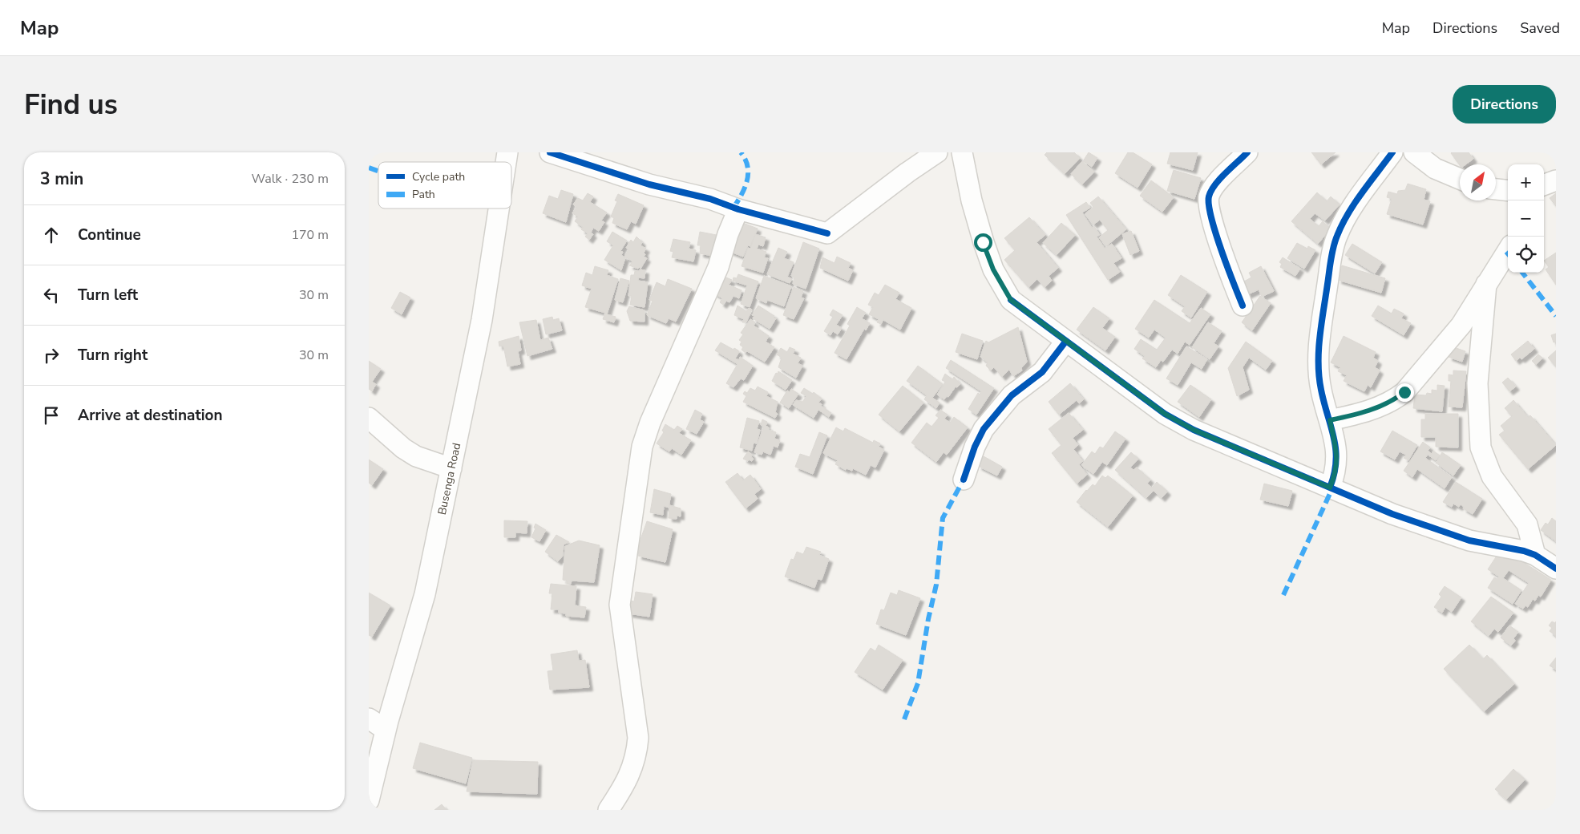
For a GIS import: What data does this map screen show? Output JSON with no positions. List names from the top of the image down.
{
  "streets": {
    "street": ["Busenga Road"]
  },
  "legend": ["Cycle path", "Path"],
  "north": "top right",
  "page": {
    "header": "Map",
    "nav": ["Map", "Directions", "Saved"],
    "buttons": "Directions",
    "title": "Find us",
    "heading": ["3 min", "Walk · 230 m"],
    "map_buttons": ["+", "−"],
    "list": [
      ["Continue", "170 m"],
      ["Turn left", "30 m"],
      ["Turn right", "30 m"],
      "Arrive at destination"
    ]
  }
}
